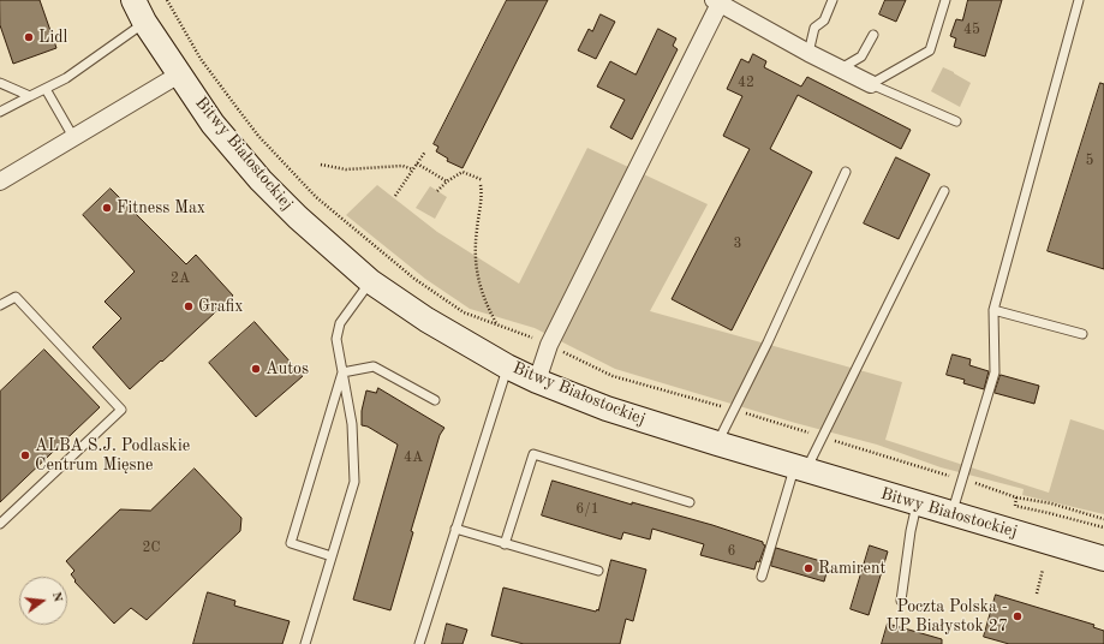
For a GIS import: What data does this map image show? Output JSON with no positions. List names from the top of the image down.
{
  "streets": {
    "street": ["Bitwy Białostockiej"]
  },
  "places": [
    "Lidl",
    "Fitness Max",
    "Grafix",
    "Autos",
    "ALBA S.J. Podlaskie Centrum Mięsne",
    "Ramirent",
    "Poczta Polska - UP Białystok 27"
  ],
  "house_numbers": [
    "45",
    "42",
    "5",
    "3",
    "2A",
    "4A",
    "6/1",
    "2C",
    "6"
  ],
  "north": "right"
}
